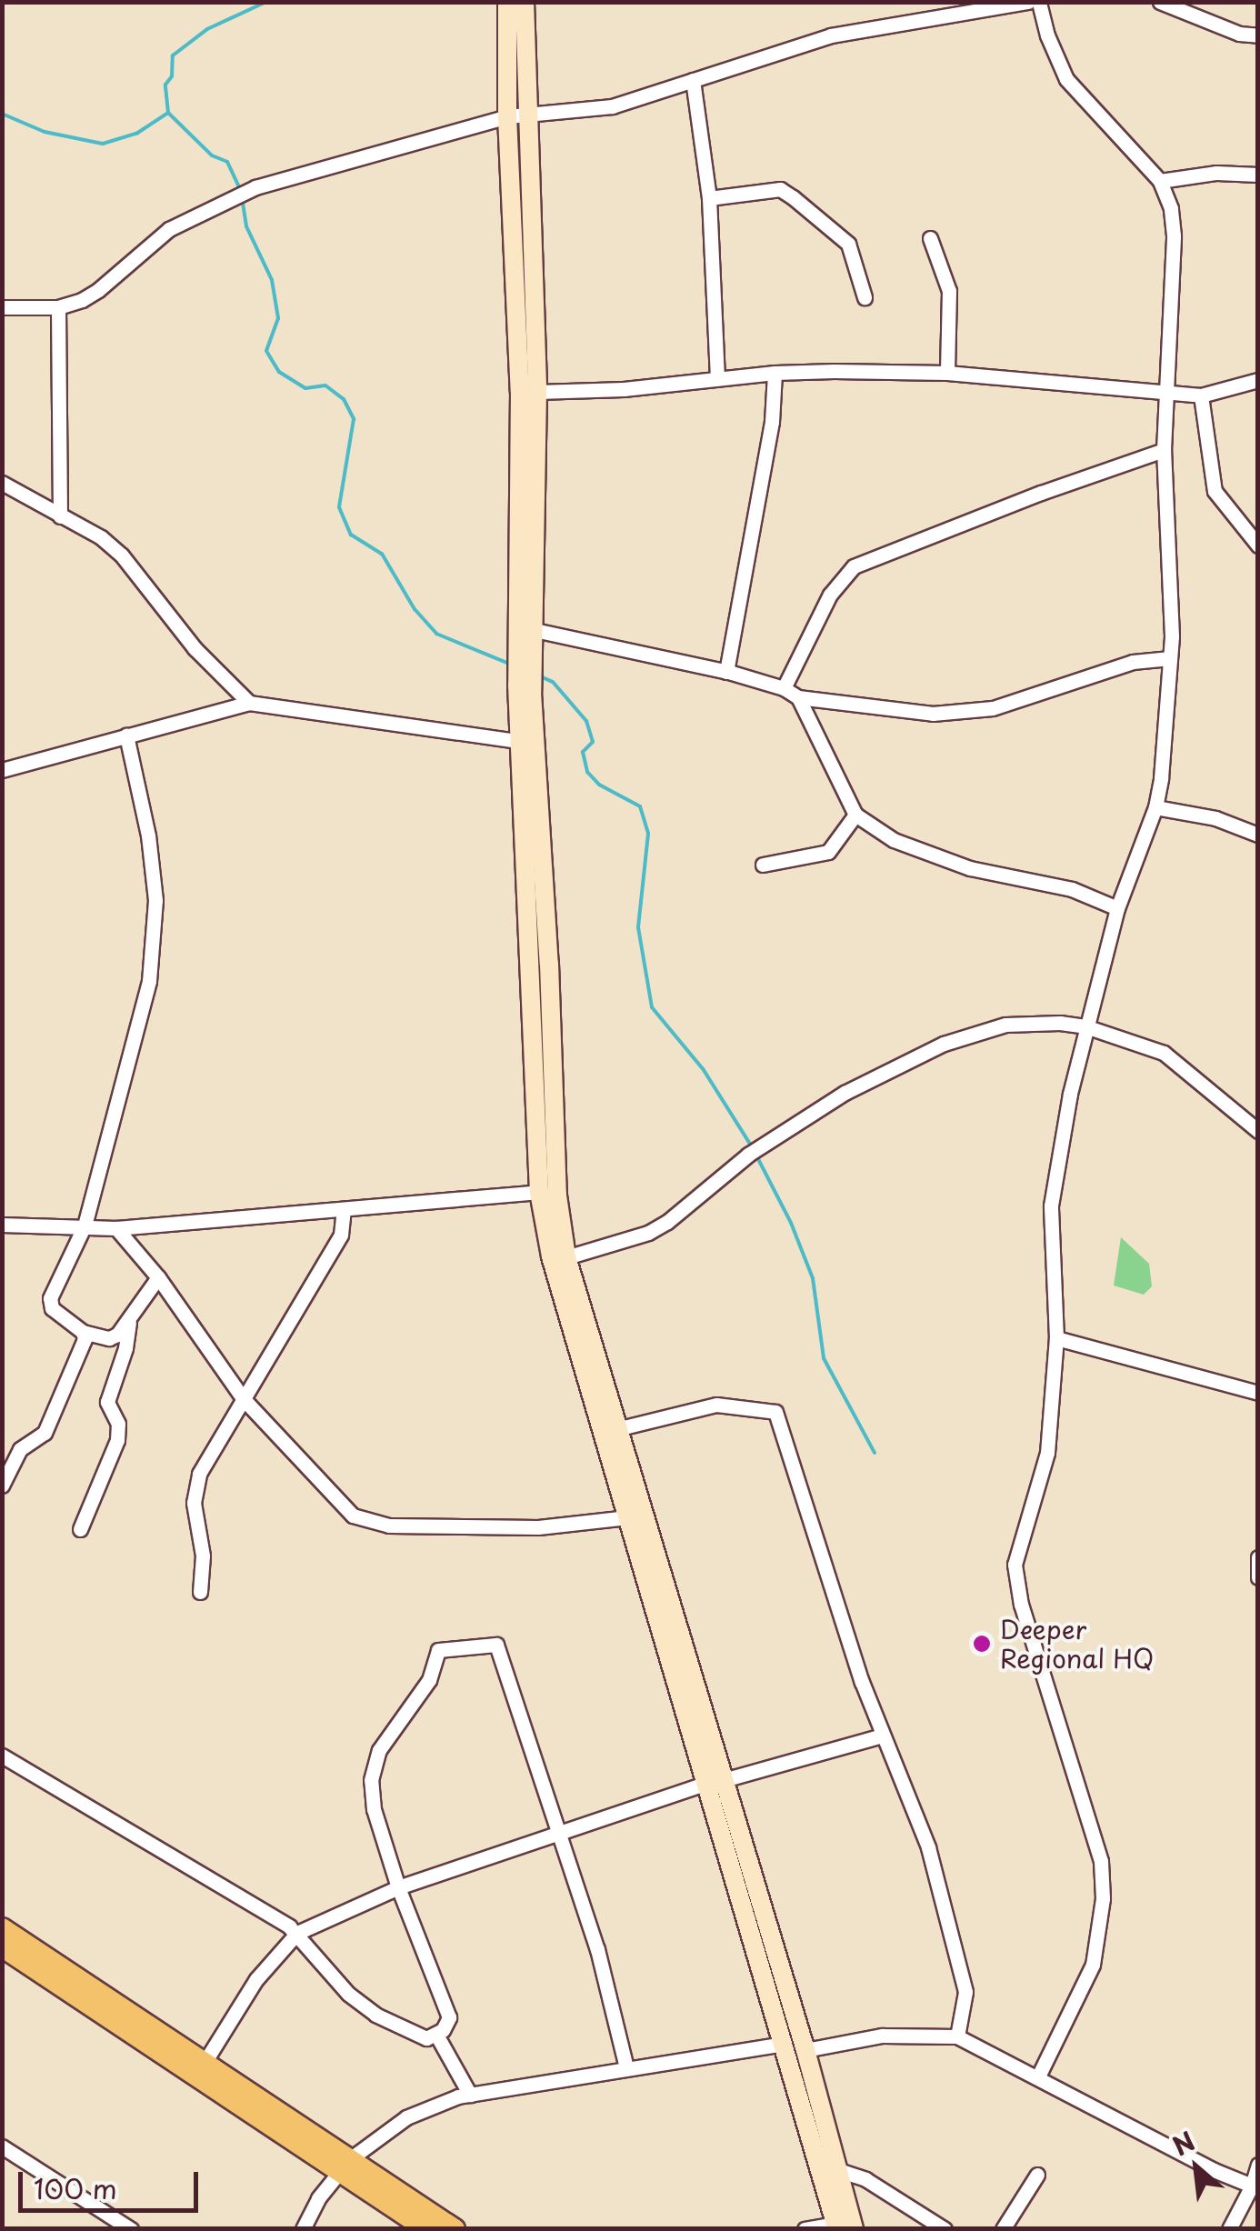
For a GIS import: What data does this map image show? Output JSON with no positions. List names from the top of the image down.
{
  "places": ["Deeper Regional HQ"],
  "scale_bar": "100 m",
  "north": "top left"
}
